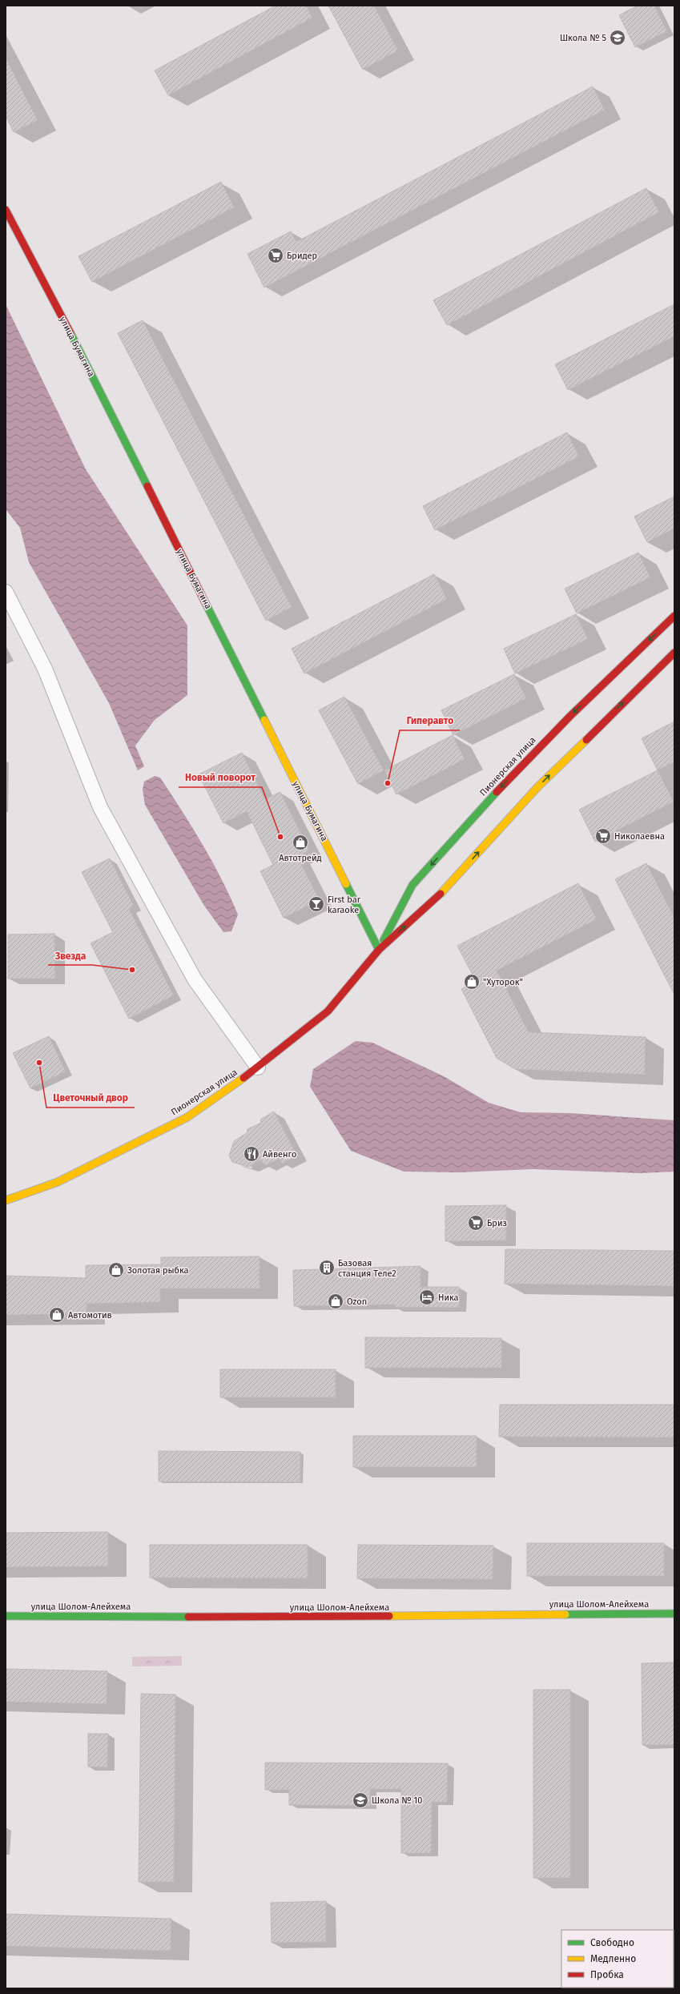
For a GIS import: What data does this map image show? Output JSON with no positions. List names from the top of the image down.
{
  "streets": {
    "main road": ["улица Бумагина", "Пионерская улица", "улица Шолом-Алейхема"]
  },
  "crossings": [
    ["улица Бумагина", "Пионерская улица"]
  ],
  "places": {
    "school or university": ["Школа № 5", "Школа № 10"],
    "supermarket": ["Бридер", "Николаевна", "Бриз"],
    "other": [
      "Гиперавто",
      "Новый поворот",
      "Звезда",
      "Цветочный двор"
    ],
    "shop": [
      "Автотрейд",
      "\"Хуторок\"",
      "Золотая рыбка",
      "Ozon",
      "Автомотив"
    ],
    "bar": ["First bar karaoke"],
    "restaurant": ["Айвенго"],
    "building": ["Базовая станция Теле2"],
    "hotel": ["Ника"]
  },
  "legend": ["Свободно", "Медленно", "Пробка"]
}
